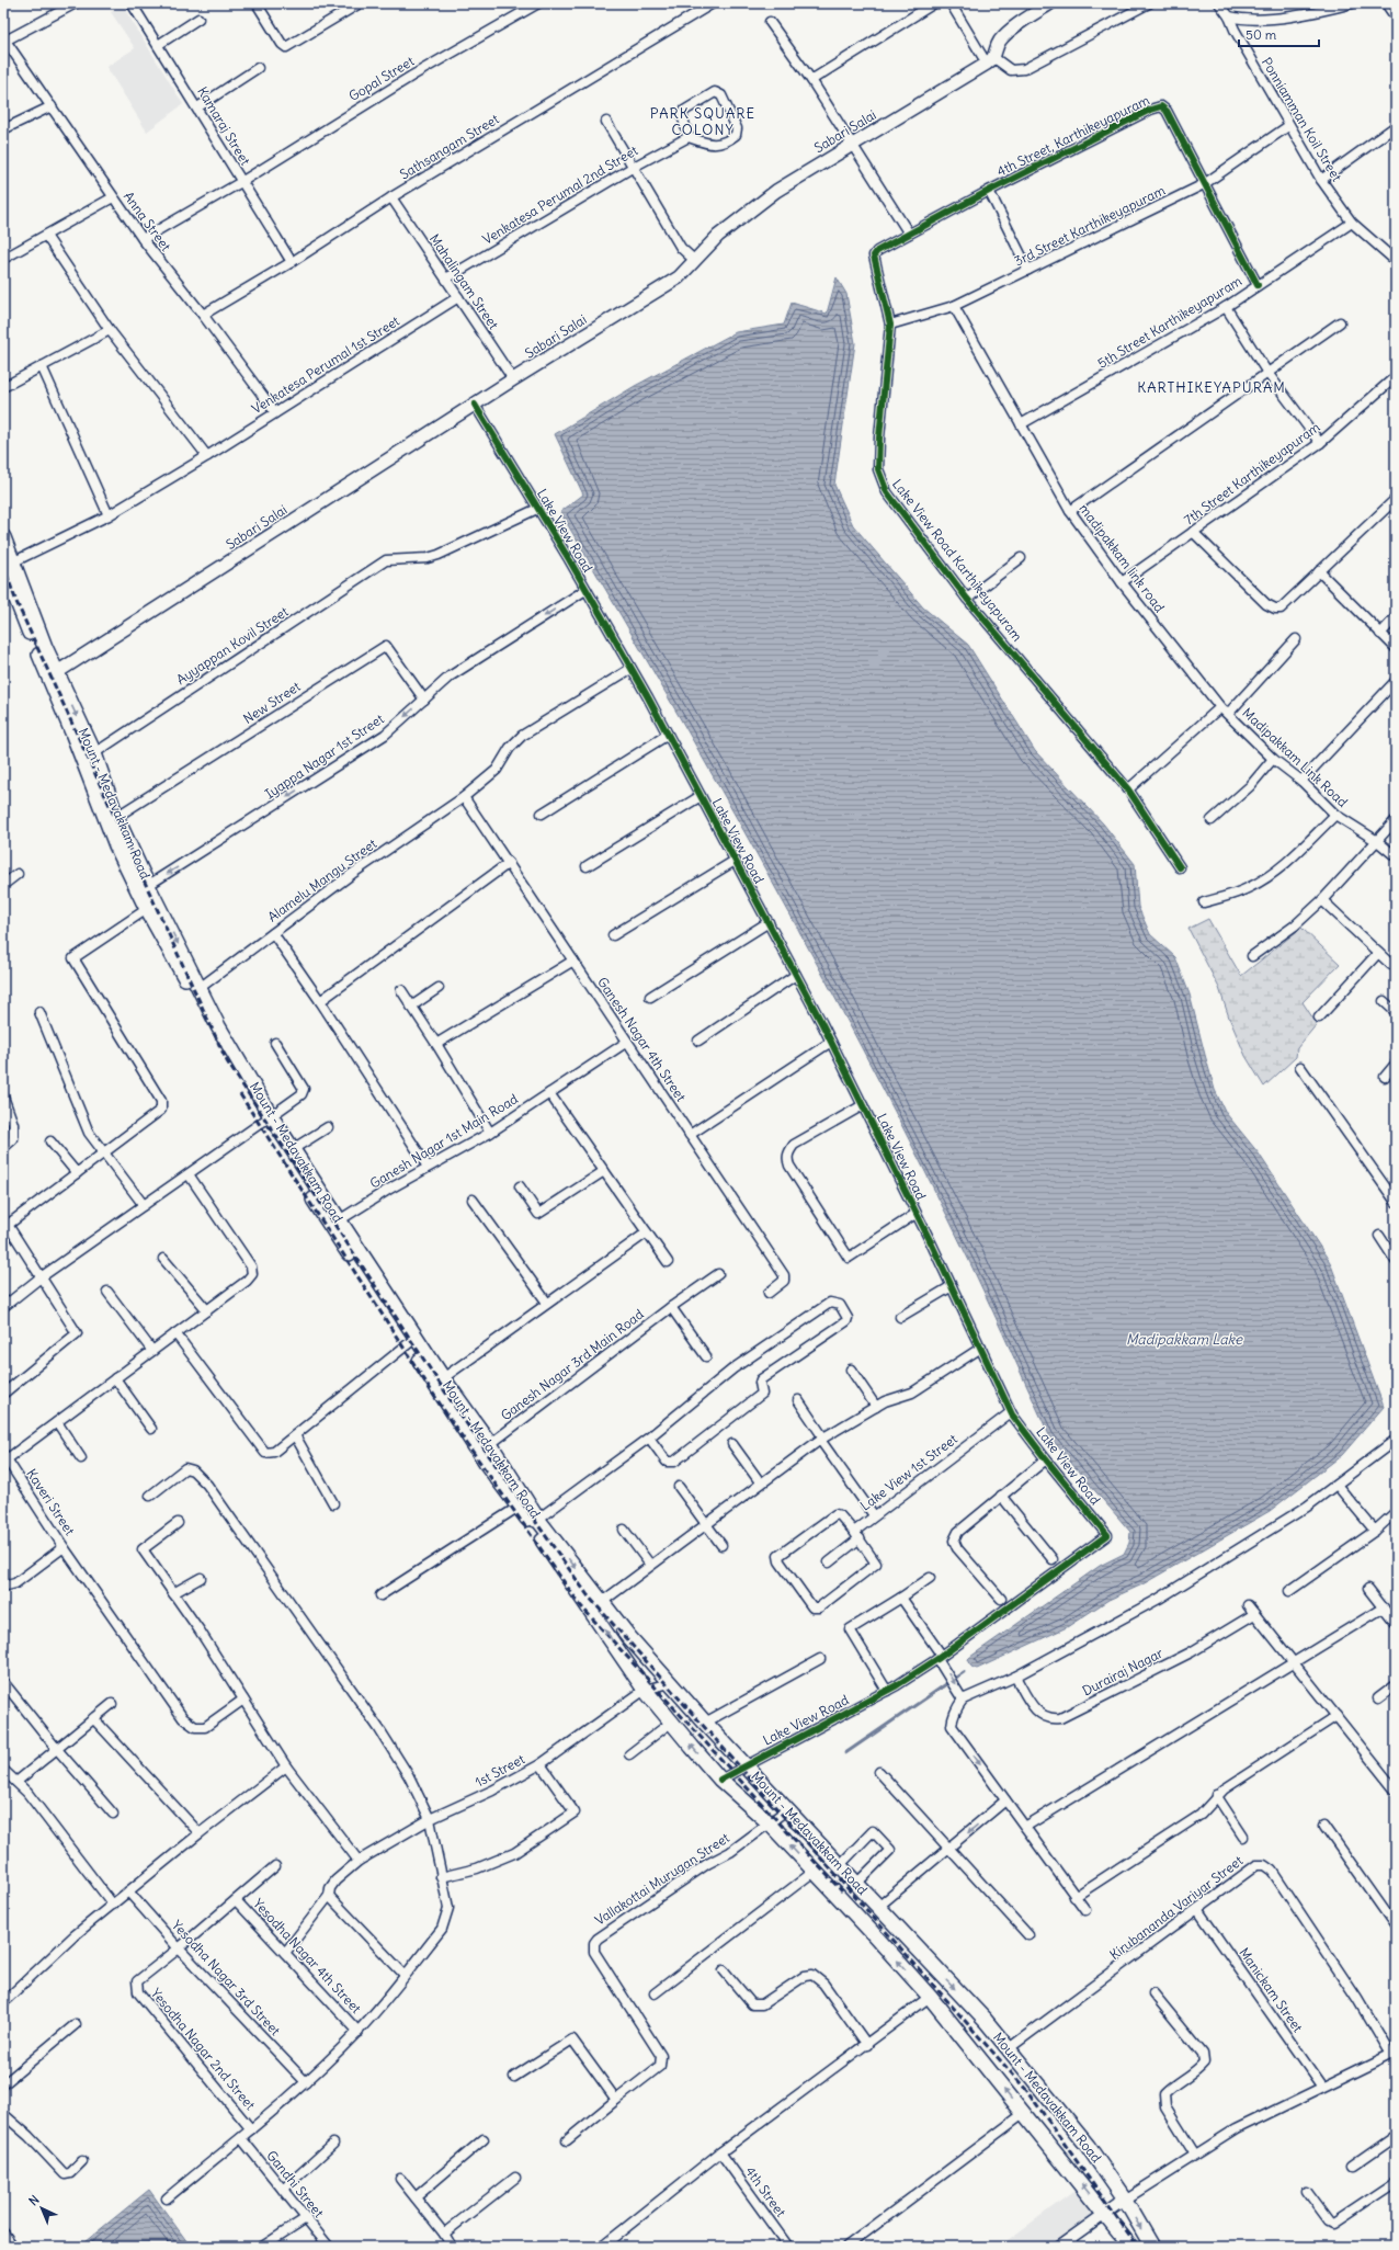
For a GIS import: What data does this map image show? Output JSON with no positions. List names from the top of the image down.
{
  "streets": {
    "main road": ["Sabari Salai", "Mount - Medavakkam Road"],
    "street": [
      "Gopal Street",
      "Ponniamman Koil Street",
      "Kamaraj Street",
      "4th Street, Karthikeyapuram",
      "Sathsangam Street",
      "Venkatesa Perumal 2nd Street",
      "Anna Street",
      "3rd Street Karthikeyapuram",
      "Mahalingam Street",
      "5th Street Karthikeyapuram",
      "Venkatesa Perumal 1st Street",
      "7th Street Karthikeyapuram",
      "Lake View Road",
      "madipakkam link road",
      "Lake View Road Karthikeyapuram",
      "Ayyappan Kovil Street",
      "New Street",
      "Iyappa Nagar 1st Street",
      "Madipakkam Link Road",
      "Alamelu Mangu Street",
      "Ganesh Nagar 4th Street",
      "Ganesh Nagar 1st Main Road",
      "Ganesh Nagar 3rd Main Road",
      "Lake View 1st Street",
      "Kaveri Street",
      "Durairaj Nagar",
      "1st Street",
      "Vallakottai Murugan Street",
      "Kirubananda Variyar Street",
      "Yesodha Nagar 4th Street",
      "Yesodha Nagar 3rd Street",
      "Manickam Street",
      "Yesodha Nagar 2nd Street",
      "Gandhi Street",
      "4th Street"
    ]
  },
  "crossings": [
    ["Gopal Street", "Kamaraj Street"],
    ["Gopal Street", "Anna Street"],
    ["Ponniamman Koil Street", "3rd Street Karthikeyapuram"],
    ["Ponniamman Koil Street", "5th Street Karthikeyapuram"],
    ["Kamaraj Street", "Sathsangam Street"],
    ["Sabari Salai", "Mahalingam Street"],
    ["Sabari Salai", "Lake View Road"],
    ["Sabari Salai", "Mount - Medavakkam Road"],
    ["4th Street, Karthikeyapuram", "3rd Street Karthikeyapuram"],
    ["4th Street, Karthikeyapuram", "5th Street Karthikeyapuram"],
    ["4th Street, Karthikeyapuram", "Lake View Road Karthikeyapuram"],
    ["Sathsangam Street", "Anna Street"],
    ["Sathsangam Street", "Mahalingam Street"],
    ["Venkatesa Perumal 2nd Street", "Mahalingam Street"],
    ["Anna Street", "Venkatesa Perumal 1st Street"],
    ["3rd Street Karthikeyapuram", "madipakkam link road"],
    ["3rd Street Karthikeyapuram", "Lake View Road Karthikeyapuram"],
    ["Mahalingam Street", "Venkatesa Perumal 1st Street"],
    ["5th Street Karthikeyapuram", "madipakkam link road"],
    ["Venkatesa Perumal 1st Street", "Mount - Medavakkam Road"],
    ["7th Street Karthikeyapuram", "madipakkam link road"],
    ["Lake View Road", "Ayyappan Kovil Street"],
    ["Lake View Road", "Iyappa Nagar 1st Street"],
    ["Lake View Road", "Mount - Medavakkam Road"],
    ["Lake View Road", "Alamelu Mangu Street"],
    ["Lake View Road", "Lake View 1st Street"],
    ["madipakkam link road", "Madipakkam Link Road"],
    ["Ayyappan Kovil Street", "Mount - Medavakkam Road"],
    ["New Street", "Iyappa Nagar 1st Street"],
    ["New Street", "Mount - Medavakkam Road"],
    ["Iyappa Nagar 1st Street", "Mount - Medavakkam Road"],
    ["Mount - Medavakkam Road", "Alamelu Mangu Street"],
    ["Mount - Medavakkam Road", "Ganesh Nagar 1st Main Road"],
    ["Mount - Medavakkam Road", "Ganesh Nagar 3rd Main Road"],
    ["Mount - Medavakkam Road", "1st Street"],
    ["Mount - Medavakkam Road", "Vallakottai Murugan Street"],
    ["Mount - Medavakkam Road", "Kirubananda Variyar Street"],
    ["Alamelu Mangu Street", "Ganesh Nagar 4th Street"],
    ["Ganesh Nagar 4th Street", "Ganesh Nagar 1st Main Road"],
    ["1st Street", "Yesodha Nagar 4th Street"],
    ["Kirubananda Variyar Street", "Manickam Street"],
    ["Yesodha Nagar 3rd Street", "Yesodha Nagar 2nd Street"]
  ],
  "one_way": ["Iyappa Nagar 1st Street"],
  "districts": ["PARK SQUARE COLONY", "KARTHIKEYAPURAM"],
  "water": ["Madipakkam Lake"],
  "scale_bar": "50 m",
  "north": "top left"
}
